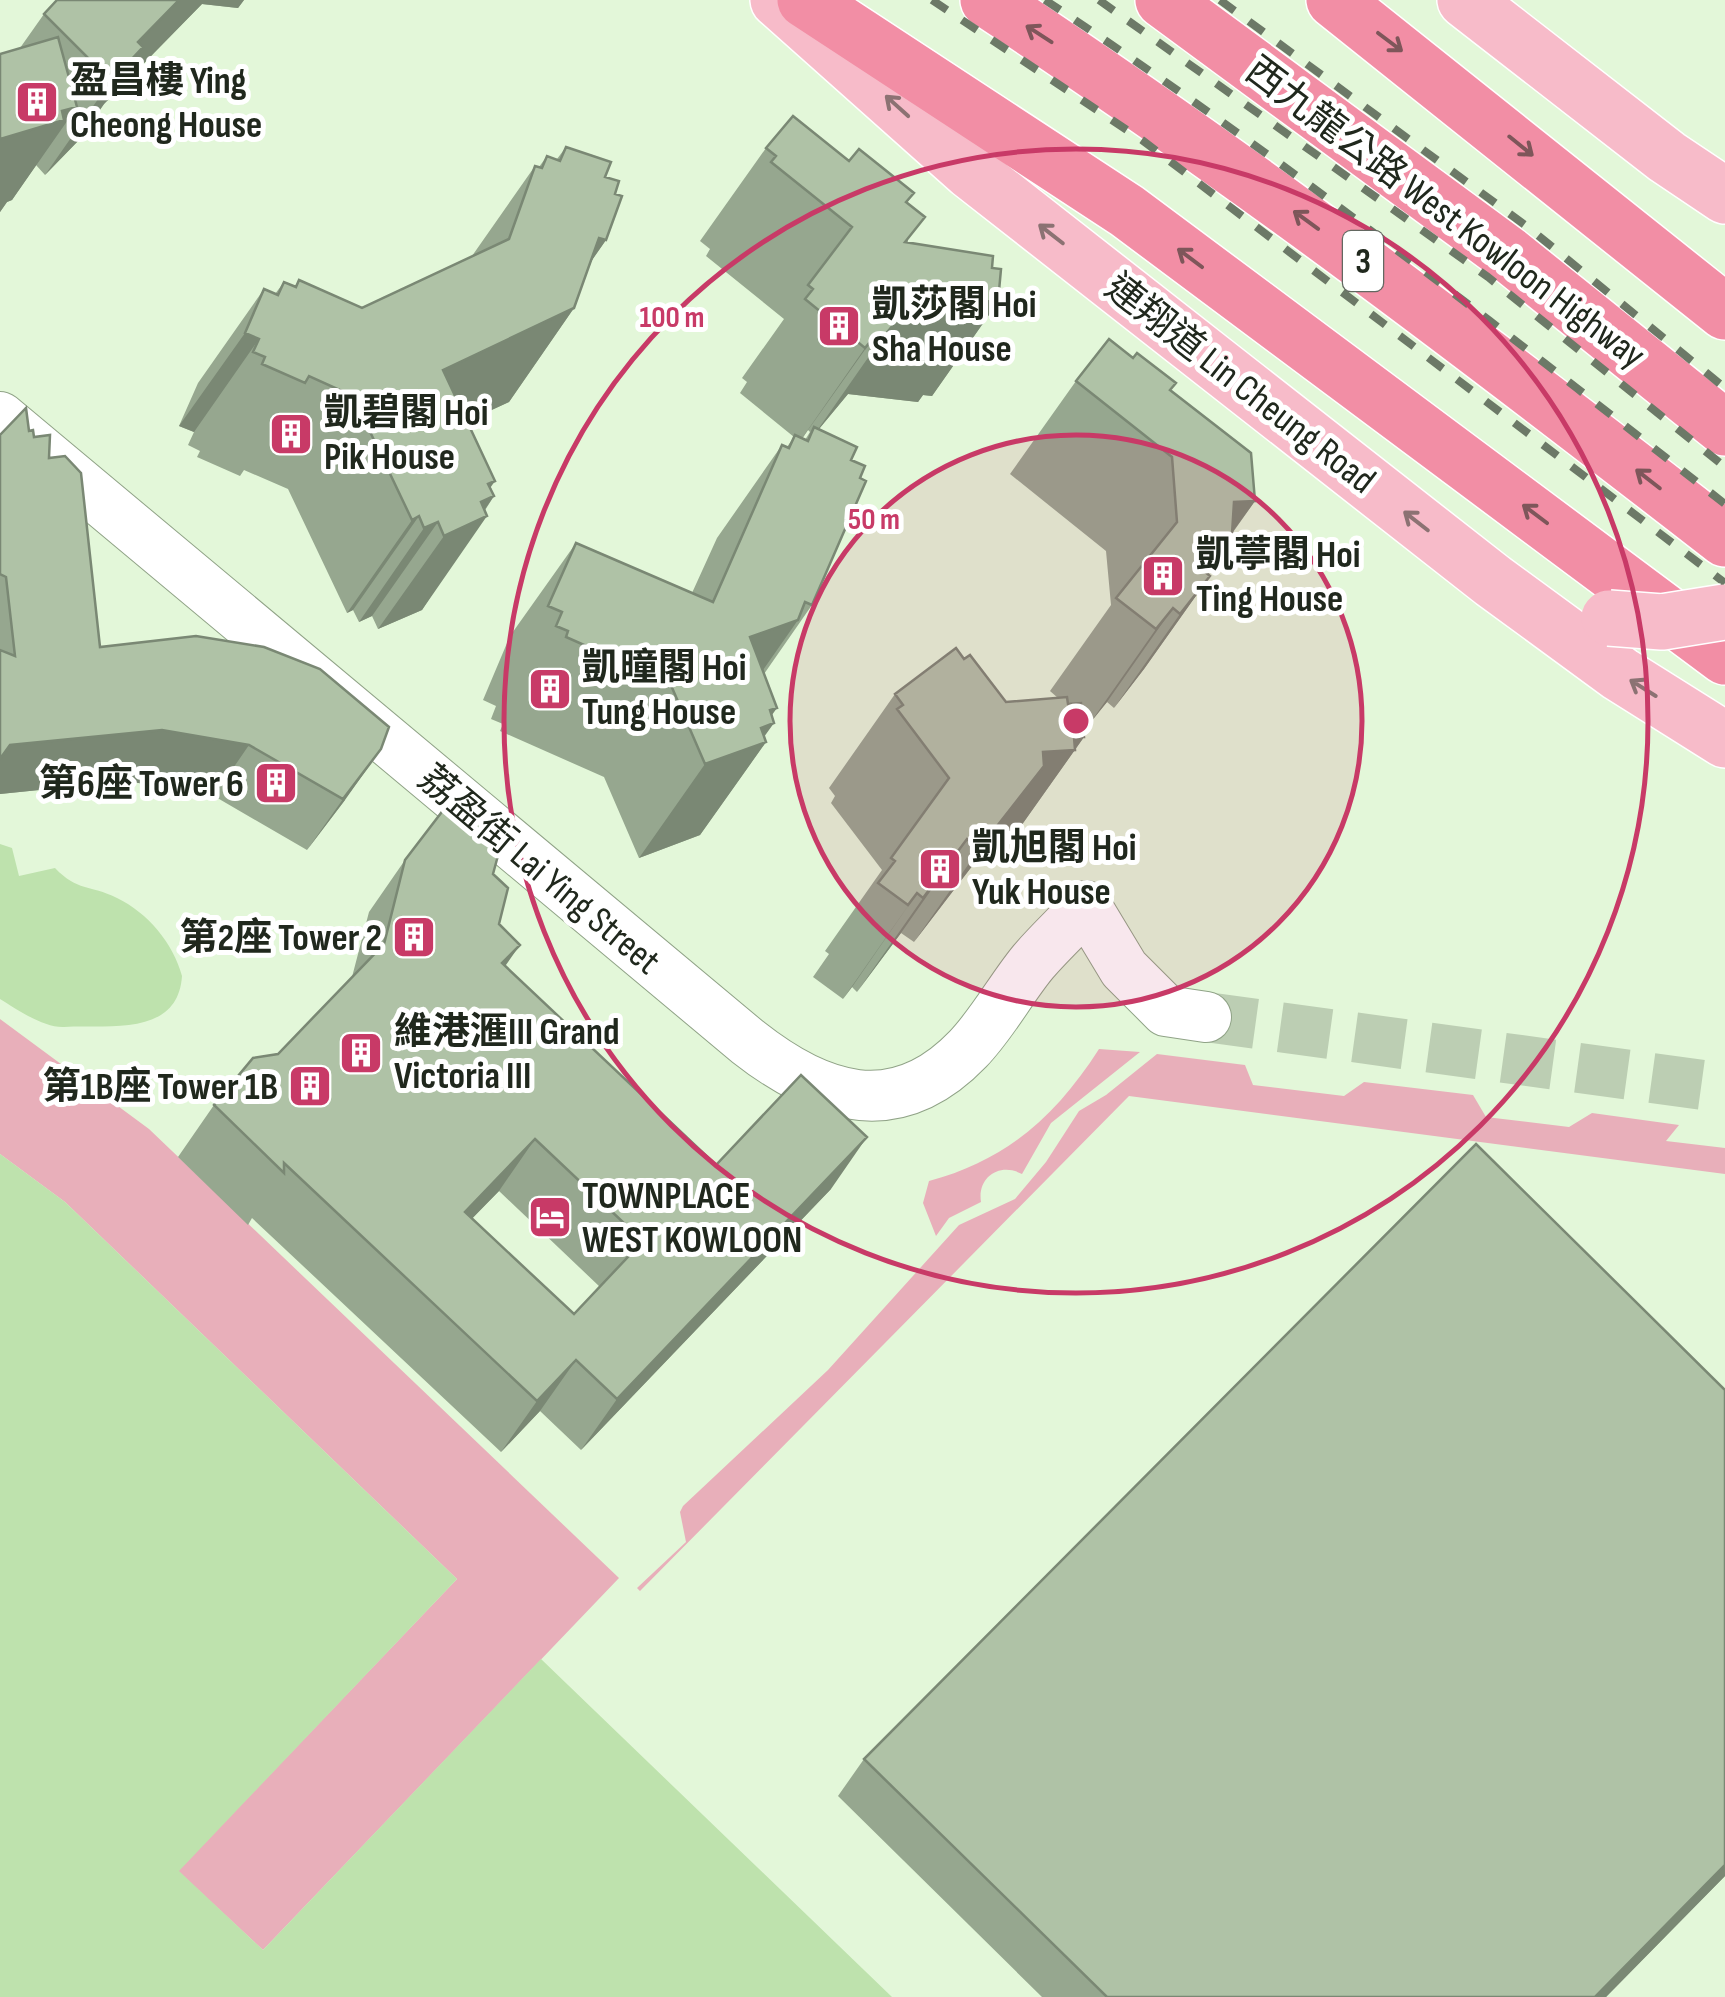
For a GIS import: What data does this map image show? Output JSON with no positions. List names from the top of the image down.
{
  "streets": {
    "highway": ["西九龍公路 West Kowloon Highway", "3", "連翔道 Lin Cheung Road"],
    "street": ["荔盈街 Lai Ying Street"]
  },
  "one_way": ["連翔道 Lin Cheung Road"],
  "places": {
    "building": [
      "盈昌樓 Ying Cheong House",
      "凱莎閣 Hoi Sha House",
      "凱碧閣 Hoi Pik House",
      "凱葶閣 Hoi Ting House",
      "凱曈閣 Hoi Tung House",
      "第6座 Tower 6",
      "凱旭閣 Hoi Yuk House",
      "第2座 Tower 2",
      "維港滙III Grand Victoria III",
      "第1B座 Tower 1B"
    ],
    "hotel": ["TOWNPLACE WEST KOWLOON"]
  },
  "rings": ["100 m", "50 m"]
}
